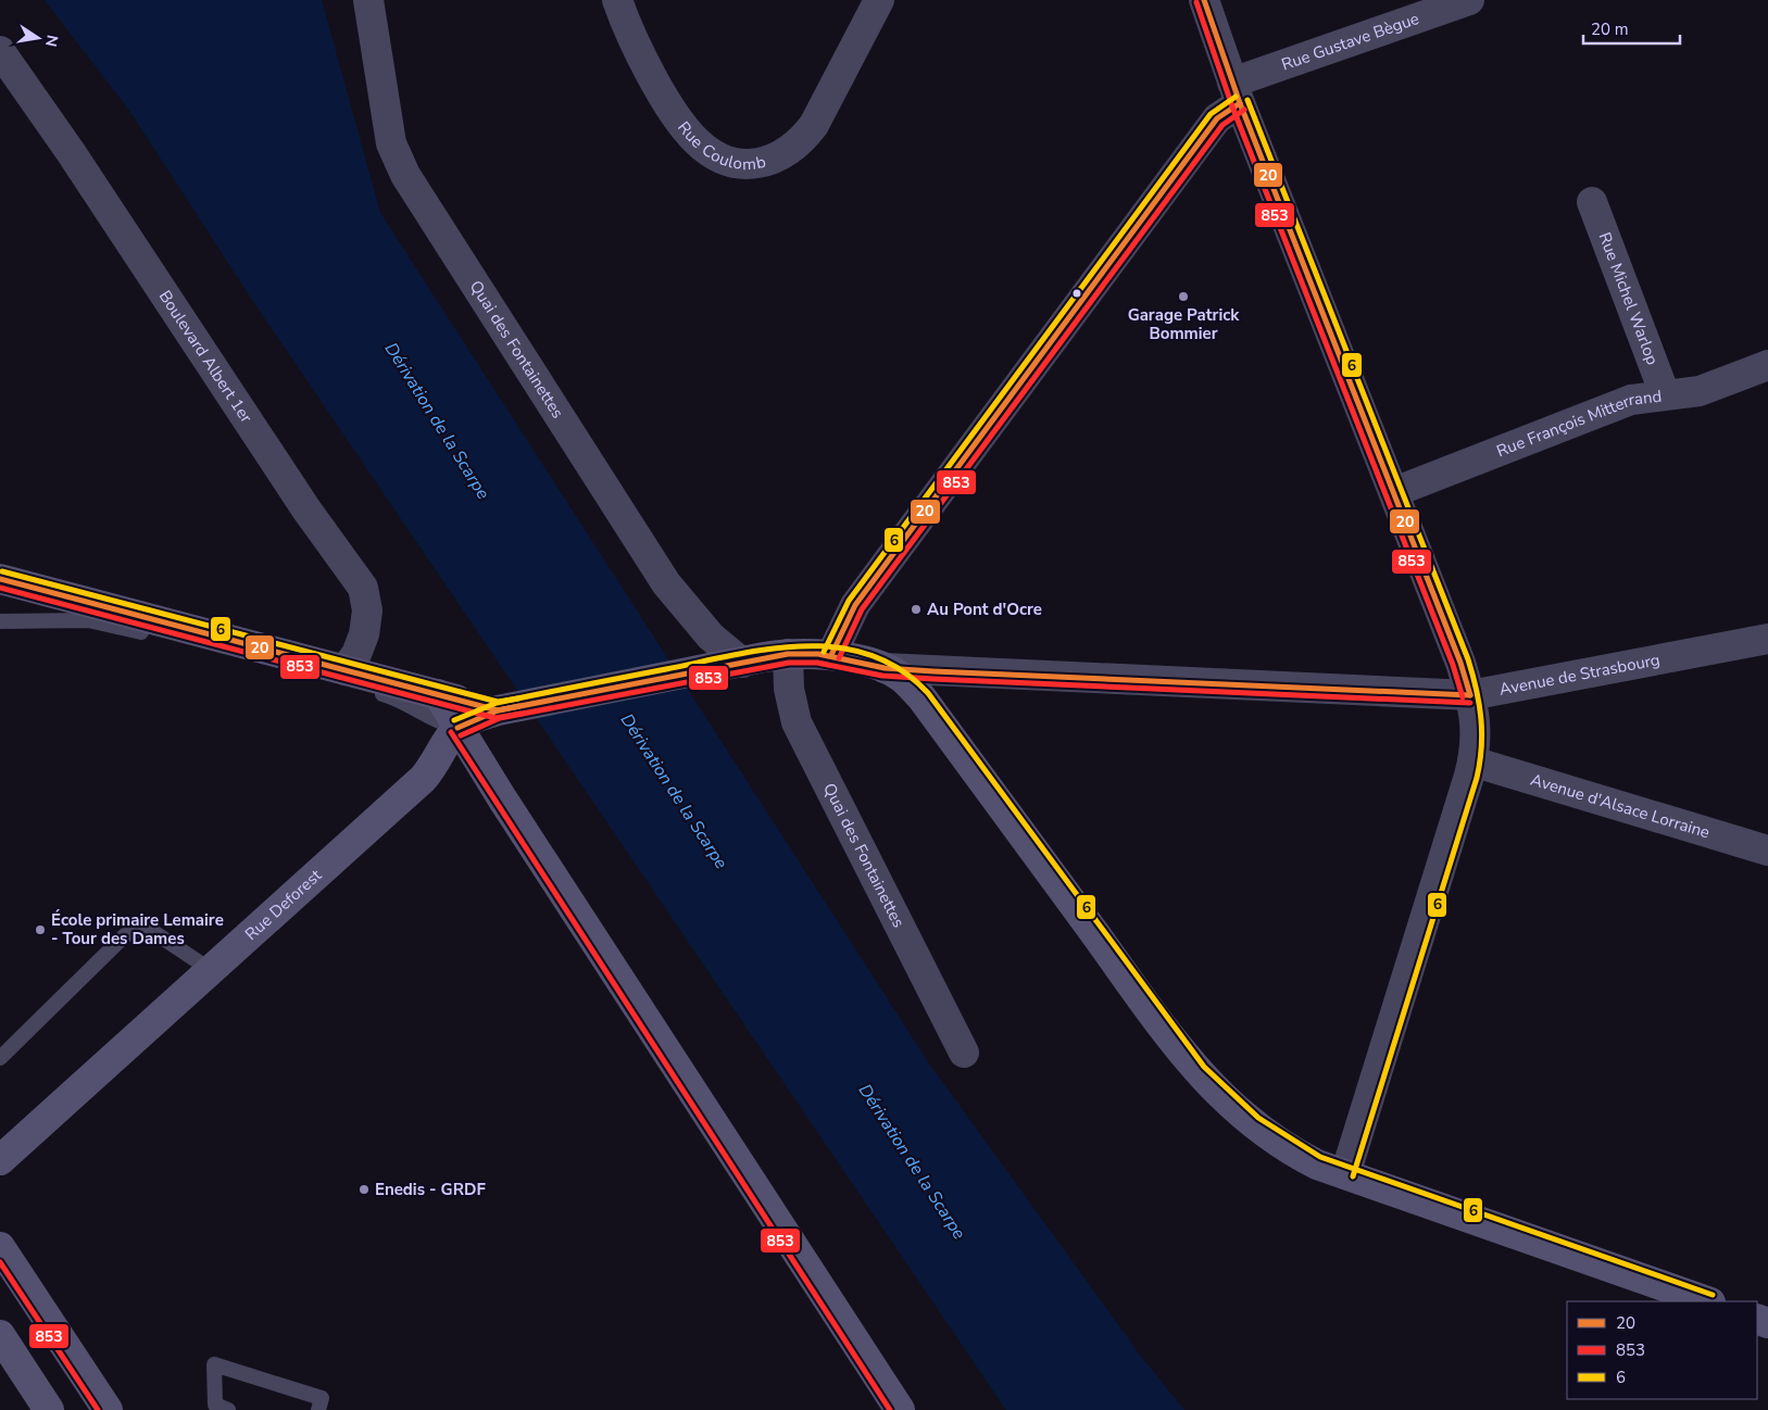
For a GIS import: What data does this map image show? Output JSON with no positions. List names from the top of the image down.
{
  "streets": {
    "street": [
      "Rue Gustave Bègue",
      "Rue Coulomb",
      "Rue Michel Warlop",
      "Quai des Fontainettes",
      "Boulevard Albert 1er",
      "Rue François Mitterrand",
      "Avenue de Strasbourg",
      "Avenue d'Alsace Lorraine",
      "Rue Deforest"
    ]
  },
  "crossings": [
    ["Rue Gustave Bègue", "Avenue de Strasbourg"],
    ["Rue Michel Warlop", "Rue François Mitterrand"],
    ["Quai des Fontainettes", "Avenue de Strasbourg"]
  ],
  "water": ["Dérivation de la Scarpe"],
  "places": [
    "Garage Patrick Bommier",
    "Au Pont d'Ocre",
    "École primaire Lemaire - Tour des Dames",
    "Enedis - GRDF"
  ],
  "lines": ["transit line 20", "transit line 853", "transit line 6"],
  "legend": ["20", "853", "6"],
  "scale_bar": "20 m",
  "north": "right"
}
